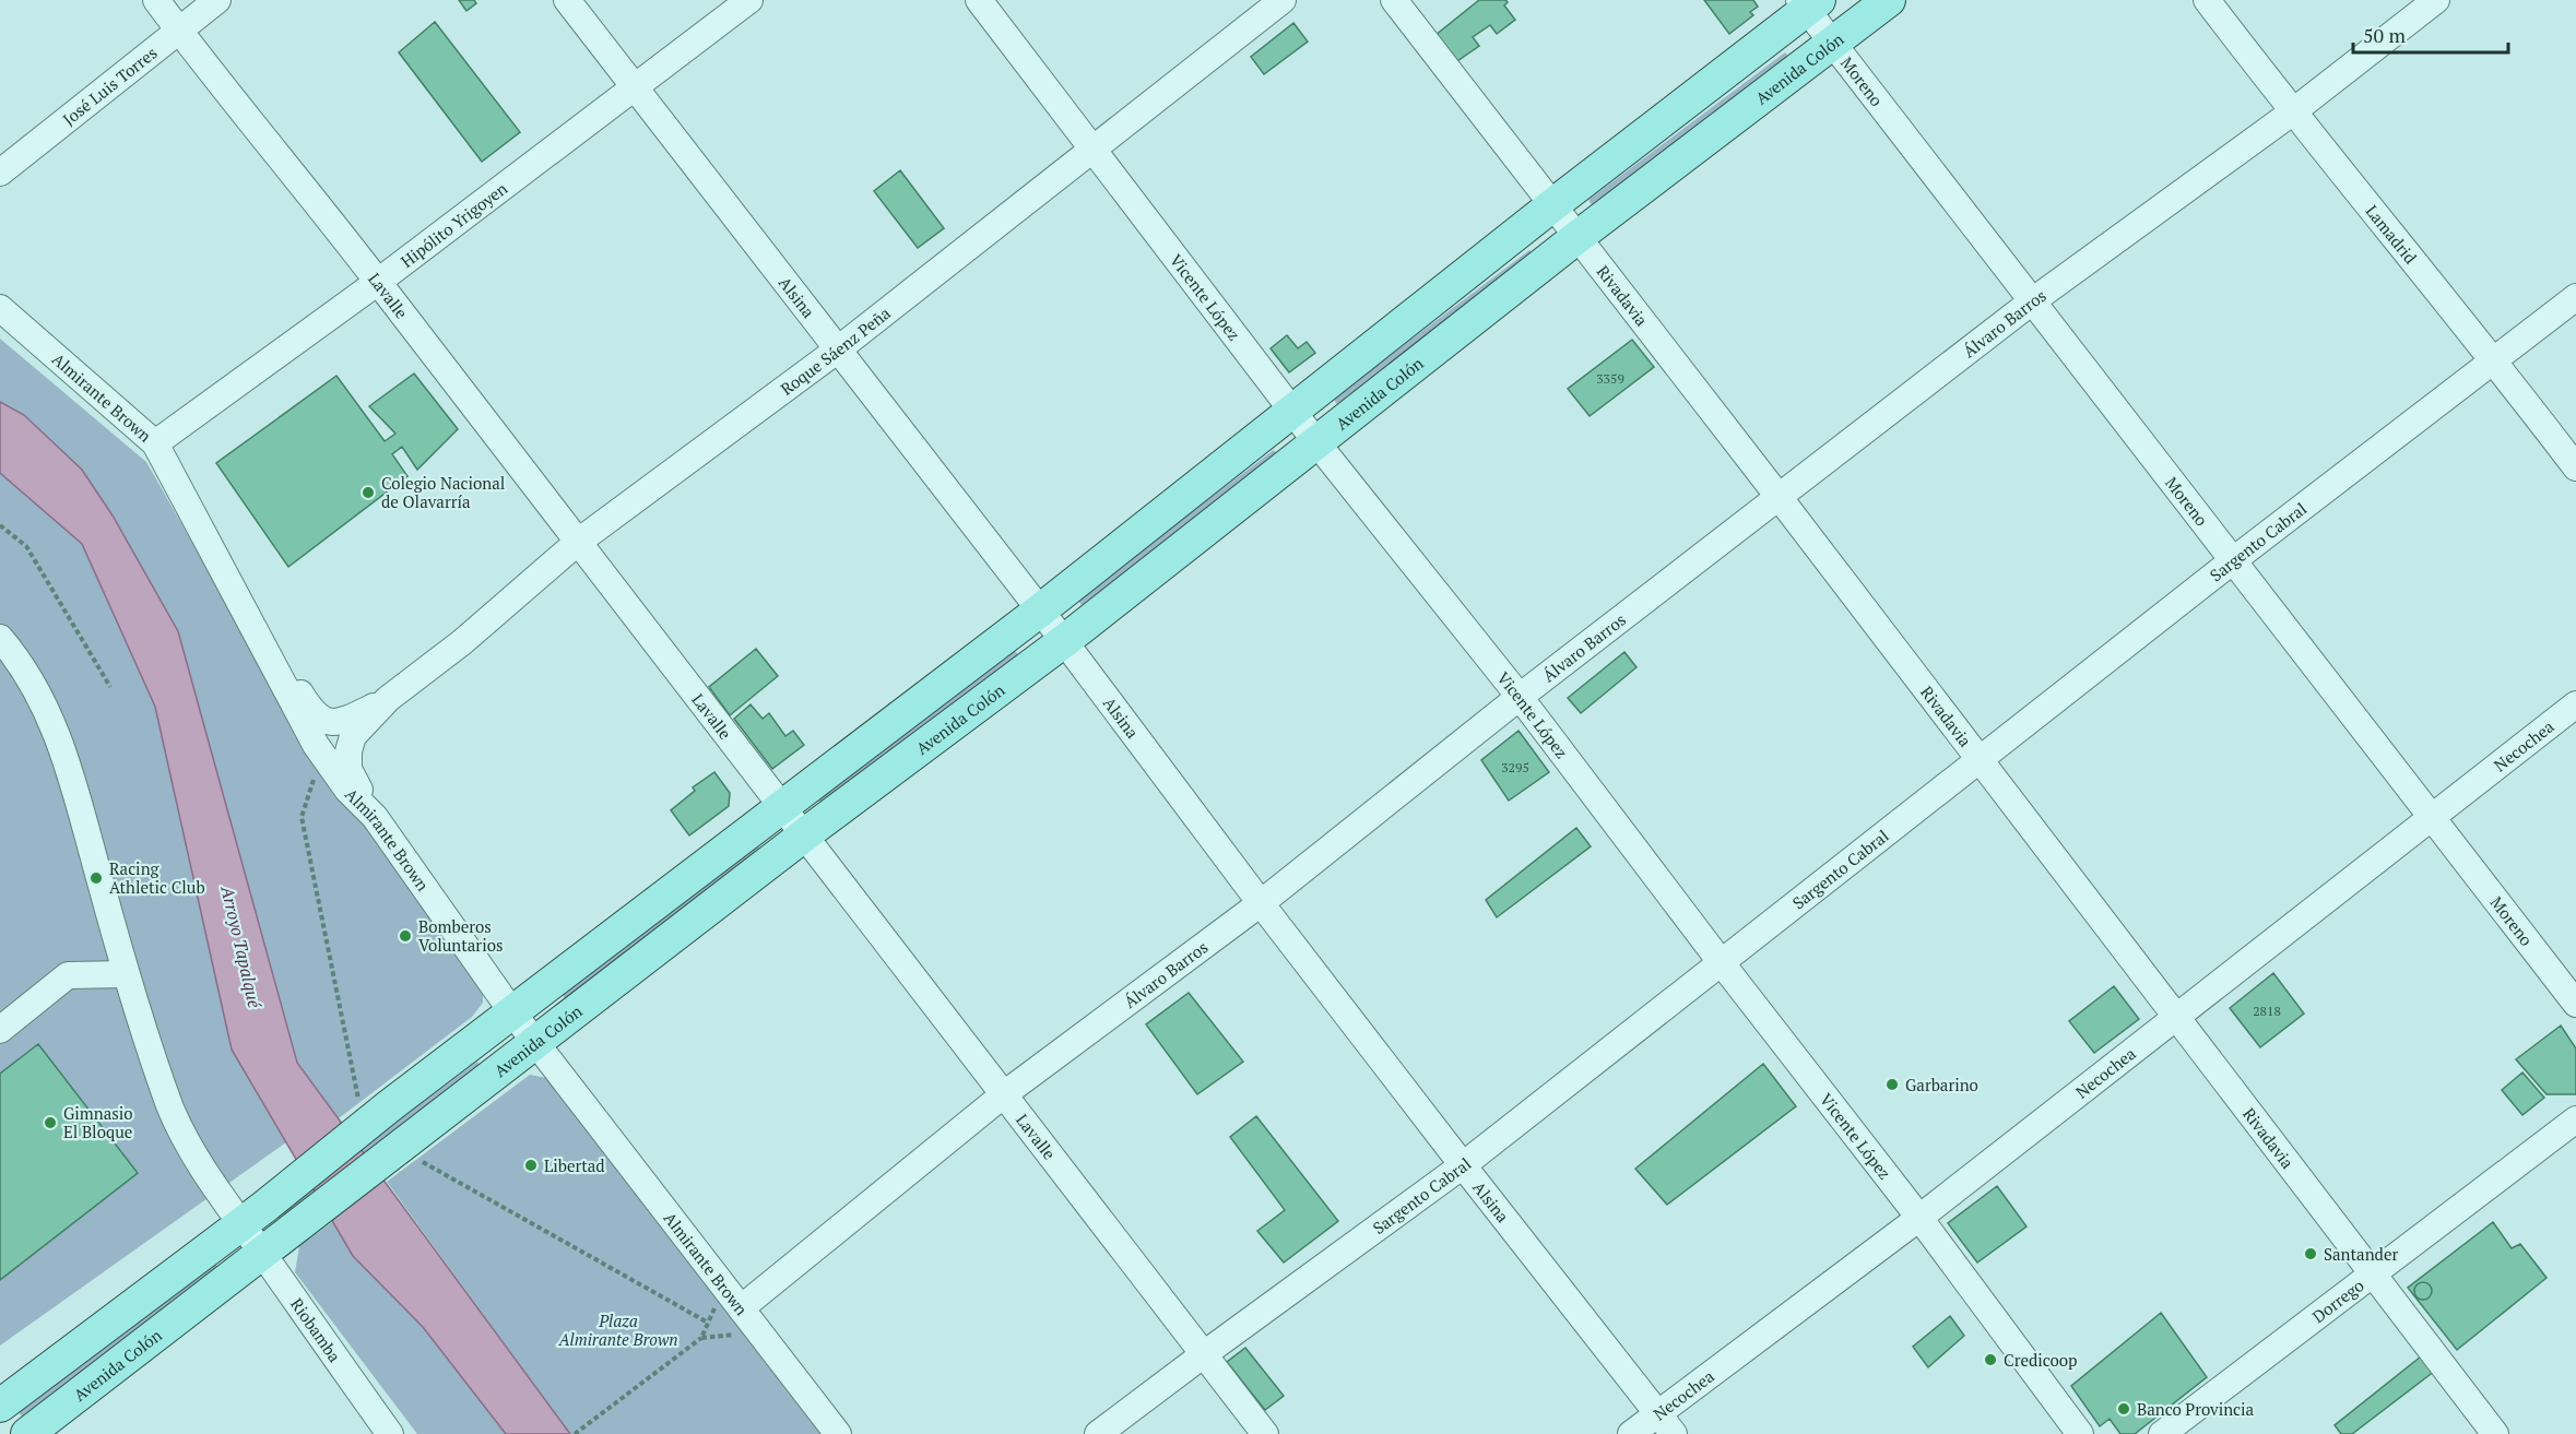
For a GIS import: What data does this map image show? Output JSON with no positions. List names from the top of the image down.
{
  "streets": {
    "main road": ["Avenida Colón"],
    "street": [
      "Moreno",
      "José Luis Torres",
      "Hipólito Yrigoyen",
      "Lamadrid",
      "Lavalle",
      "Rivadavia",
      "Alsina",
      "Vicente López",
      "Álvaro Barros",
      "Roque Sáenz Peña",
      "Almirante Brown",
      "Sargento Cabral",
      "Necochea",
      "Dorrego",
      "Riobamba"
    ]
  },
  "crossings": [
    ["Avenida Colón", "Moreno"],
    ["Avenida Colón", "Lavalle"],
    ["Avenida Colón", "Rivadavia"],
    ["Avenida Colón", "Alsina"],
    ["Avenida Colón", "Vicente López"],
    ["Avenida Colón", "Almirante Brown"],
    ["Avenida Colón", "Riobamba"],
    ["Moreno", "Álvaro Barros"],
    ["Moreno", "Sargento Cabral"],
    ["Moreno", "Necochea"],
    ["José Luis Torres", "Lavalle"],
    ["Hipólito Yrigoyen", "Lavalle"],
    ["Hipólito Yrigoyen", "Alsina"],
    ["Hipólito Yrigoyen", "Almirante Brown"],
    ["Lamadrid", "Álvaro Barros"],
    ["Lamadrid", "Sargento Cabral"],
    ["Lavalle", "Álvaro Barros"],
    ["Lavalle", "Roque Sáenz Peña"],
    ["Lavalle", "Sargento Cabral"],
    ["Rivadavia", "Álvaro Barros"],
    ["Rivadavia", "Sargento Cabral"],
    ["Rivadavia", "Necochea"],
    ["Rivadavia", "Dorrego"],
    ["Alsina", "Álvaro Barros"],
    ["Alsina", "Roque Sáenz Peña"],
    ["Alsina", "Sargento Cabral"],
    ["Alsina", "Necochea"],
    ["Vicente López", "Álvaro Barros"],
    ["Vicente López", "Roque Sáenz Peña"],
    ["Vicente López", "Sargento Cabral"],
    ["Vicente López", "Necochea"],
    ["Álvaro Barros", "Almirante Brown"]
  ],
  "water": ["Arroyo Tapalqué"],
  "parks": ["Plaza Almirante Brown"],
  "places": [
    "Colegio Nacional de Olavarría",
    "Racing Athletic Club",
    "Bomberos Voluntarios",
    "Garbarino",
    "Gimnasio El Bloque",
    "Libertad",
    "Santander",
    "Credicoop",
    "Banco Provincia"
  ],
  "house_numbers": ["3359", "3295", "2818"],
  "scale_bar": "50 m"
}
